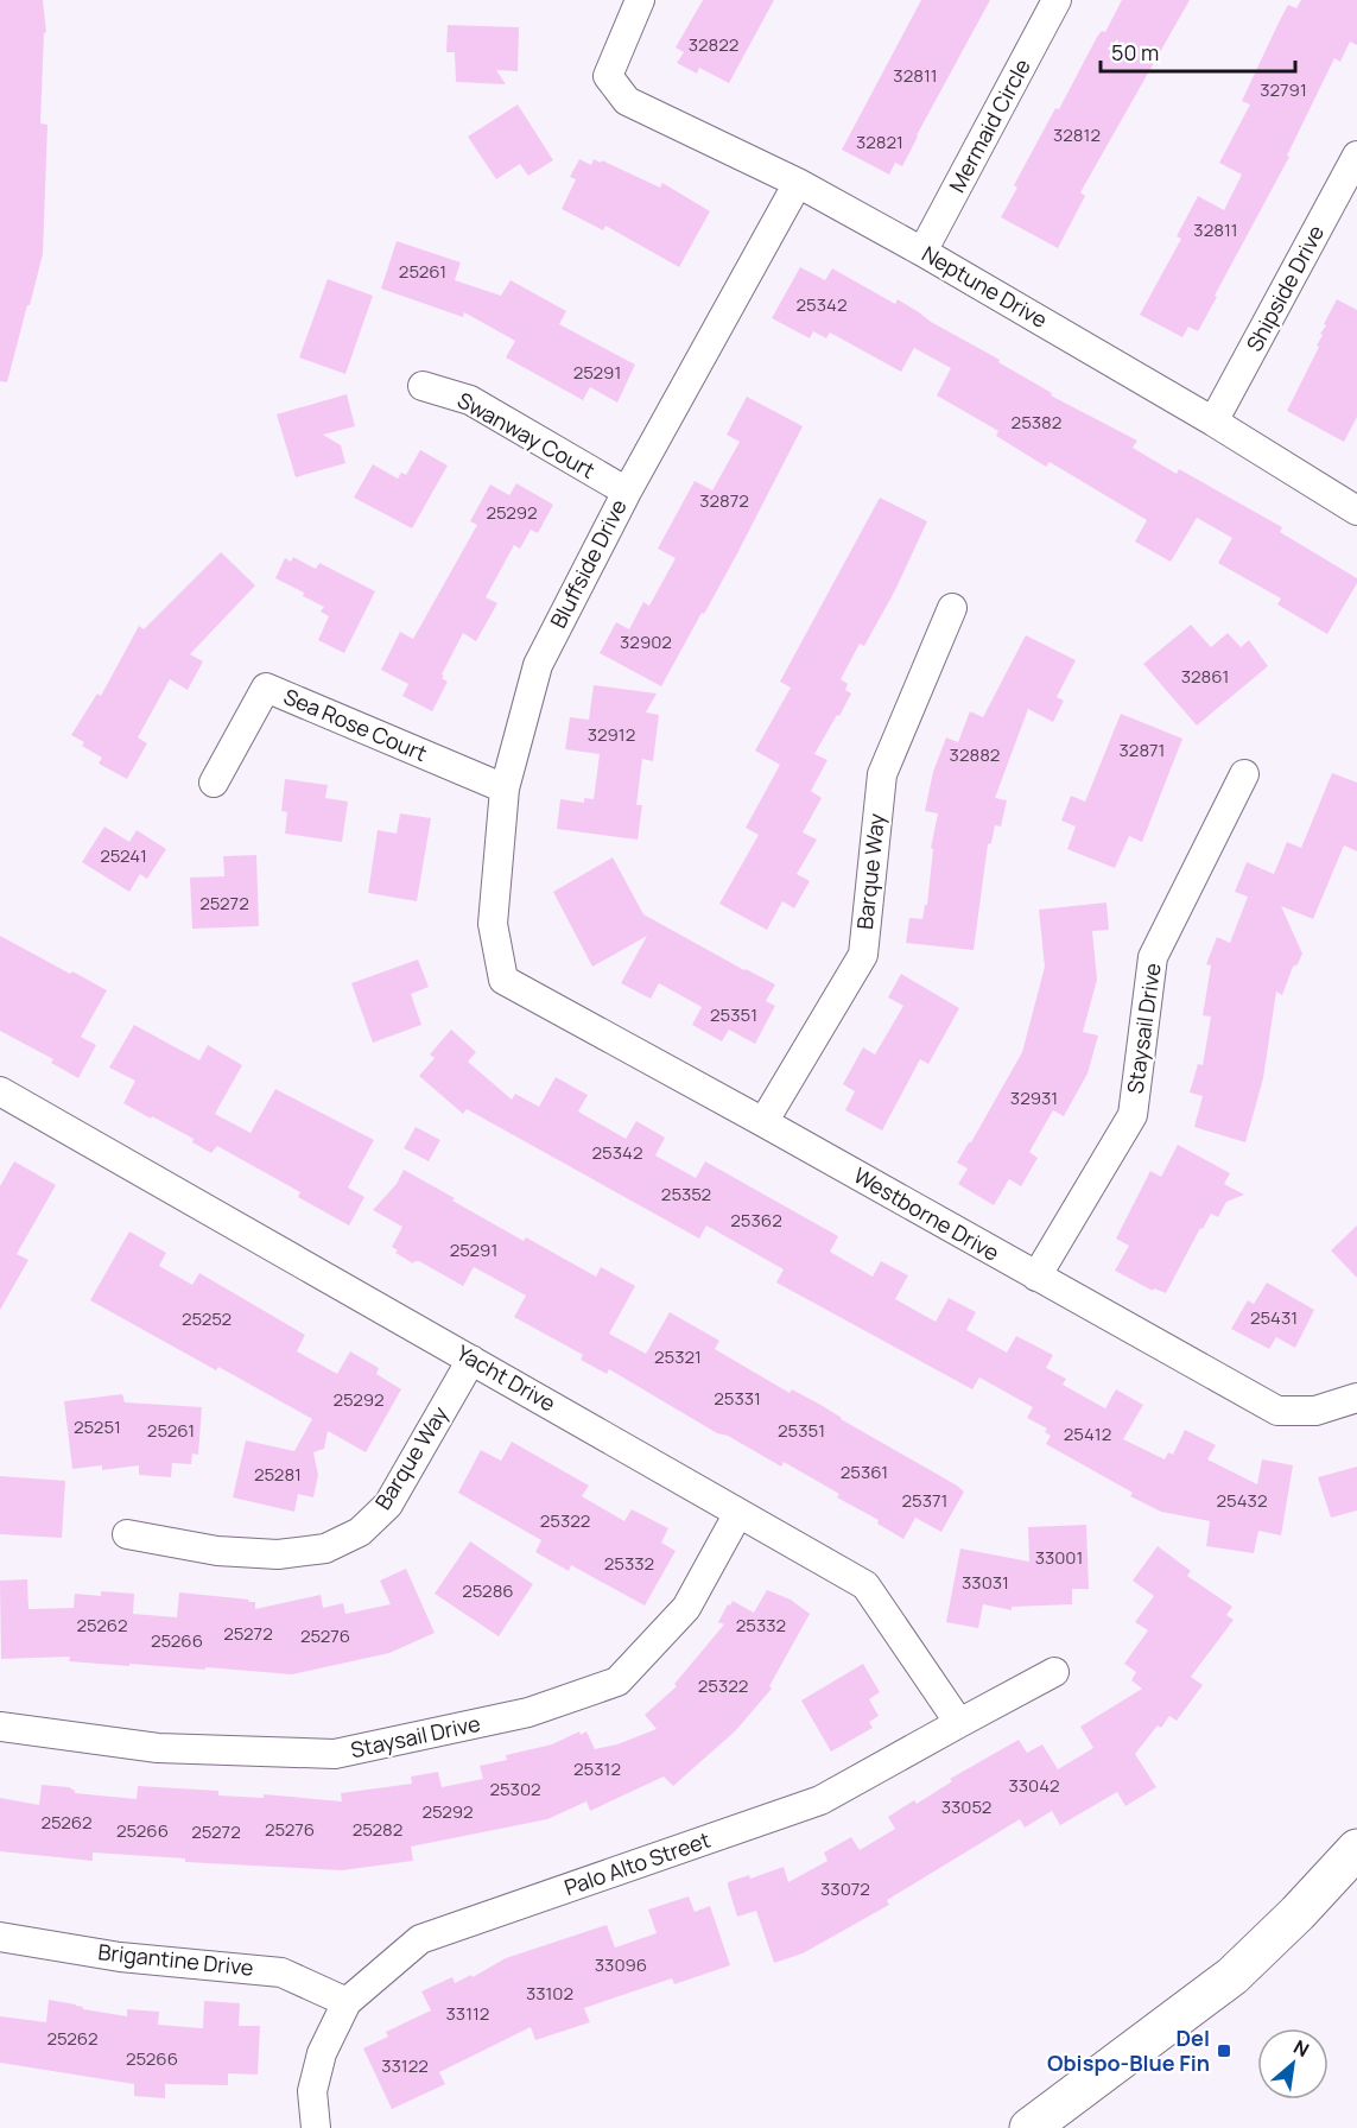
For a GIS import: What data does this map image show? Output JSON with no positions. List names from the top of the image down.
{
  "streets": {
    "street": [
      "Mermaid Circle",
      "Neptune Drive",
      "Shipside Drive",
      "Swanway Court",
      "Bluffside Drive",
      "Sea Rose Court",
      "Barque Way",
      "Staysail Drive",
      "Westborne Drive",
      "Yacht Drive",
      "Palo Alto Street",
      "Brigantine Drive"
    ]
  },
  "crossings": [
    ["Mermaid Circle", "Neptune Drive"],
    ["Neptune Drive", "Shipside Drive"],
    ["Neptune Drive", "Bluffside Drive"],
    ["Swanway Court", "Bluffside Drive"],
    ["Bluffside Drive", "Sea Rose Court"],
    ["Bluffside Drive", "Westborne Drive"],
    ["Barque Way", "Westborne Drive"],
    ["Barque Way", "Yacht Drive"],
    ["Staysail Drive", "Westborne Drive"],
    ["Staysail Drive", "Yacht Drive"],
    ["Yacht Drive", "Palo Alto Street"],
    ["Palo Alto Street", "Brigantine Drive"]
  ],
  "places": {
    "transit": ["Del Obispo-Blue Fin"]
  },
  "house_numbers": [
    "32822",
    "32811",
    "32791",
    "32812",
    "32821",
    "32811",
    "25261",
    "25342",
    "25291",
    "25382",
    "32872",
    "25292",
    "32902",
    "32861",
    "32912",
    "32871",
    "32882",
    "25241",
    "25272",
    "25351",
    "32931",
    "25342",
    "25352",
    "25362",
    "25291",
    "25431",
    "25252",
    "25321",
    "25331",
    "25292",
    "25251",
    "25261",
    "25351",
    "25412",
    "25361",
    "25281",
    "25371",
    "25432",
    "25322",
    "33001",
    "25332",
    "33031",
    "25286",
    "25262",
    "25332",
    "25272",
    "25276",
    "25266",
    "25322",
    "25312",
    "33042",
    "25302",
    "33052",
    "25292",
    "25262",
    "25276",
    "25282",
    "25266",
    "25272",
    "33072",
    "33096",
    "33102",
    "33112",
    "25262",
    "25266",
    "33122"
  ],
  "scale_bar": "50 m",
  "north": "top right"
}
